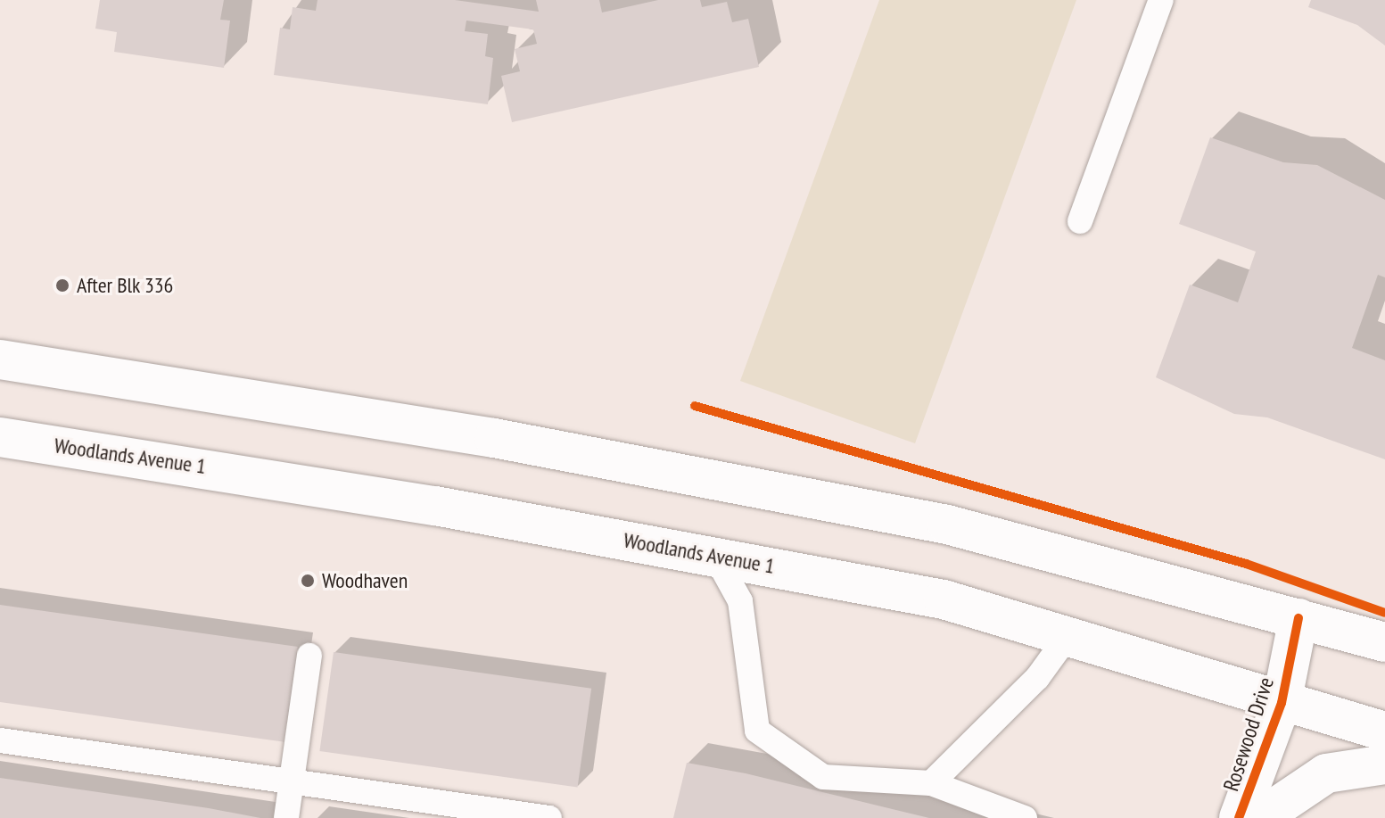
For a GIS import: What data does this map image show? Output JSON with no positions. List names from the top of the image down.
{
  "streets": {
    "main road": ["Woodlands Avenue 1", "Rosewood Drive"]
  },
  "crossings": [
    ["Woodlands Avenue 1", "Rosewood Drive"]
  ],
  "places": ["After Blk 336", "Woodhaven"]
}
